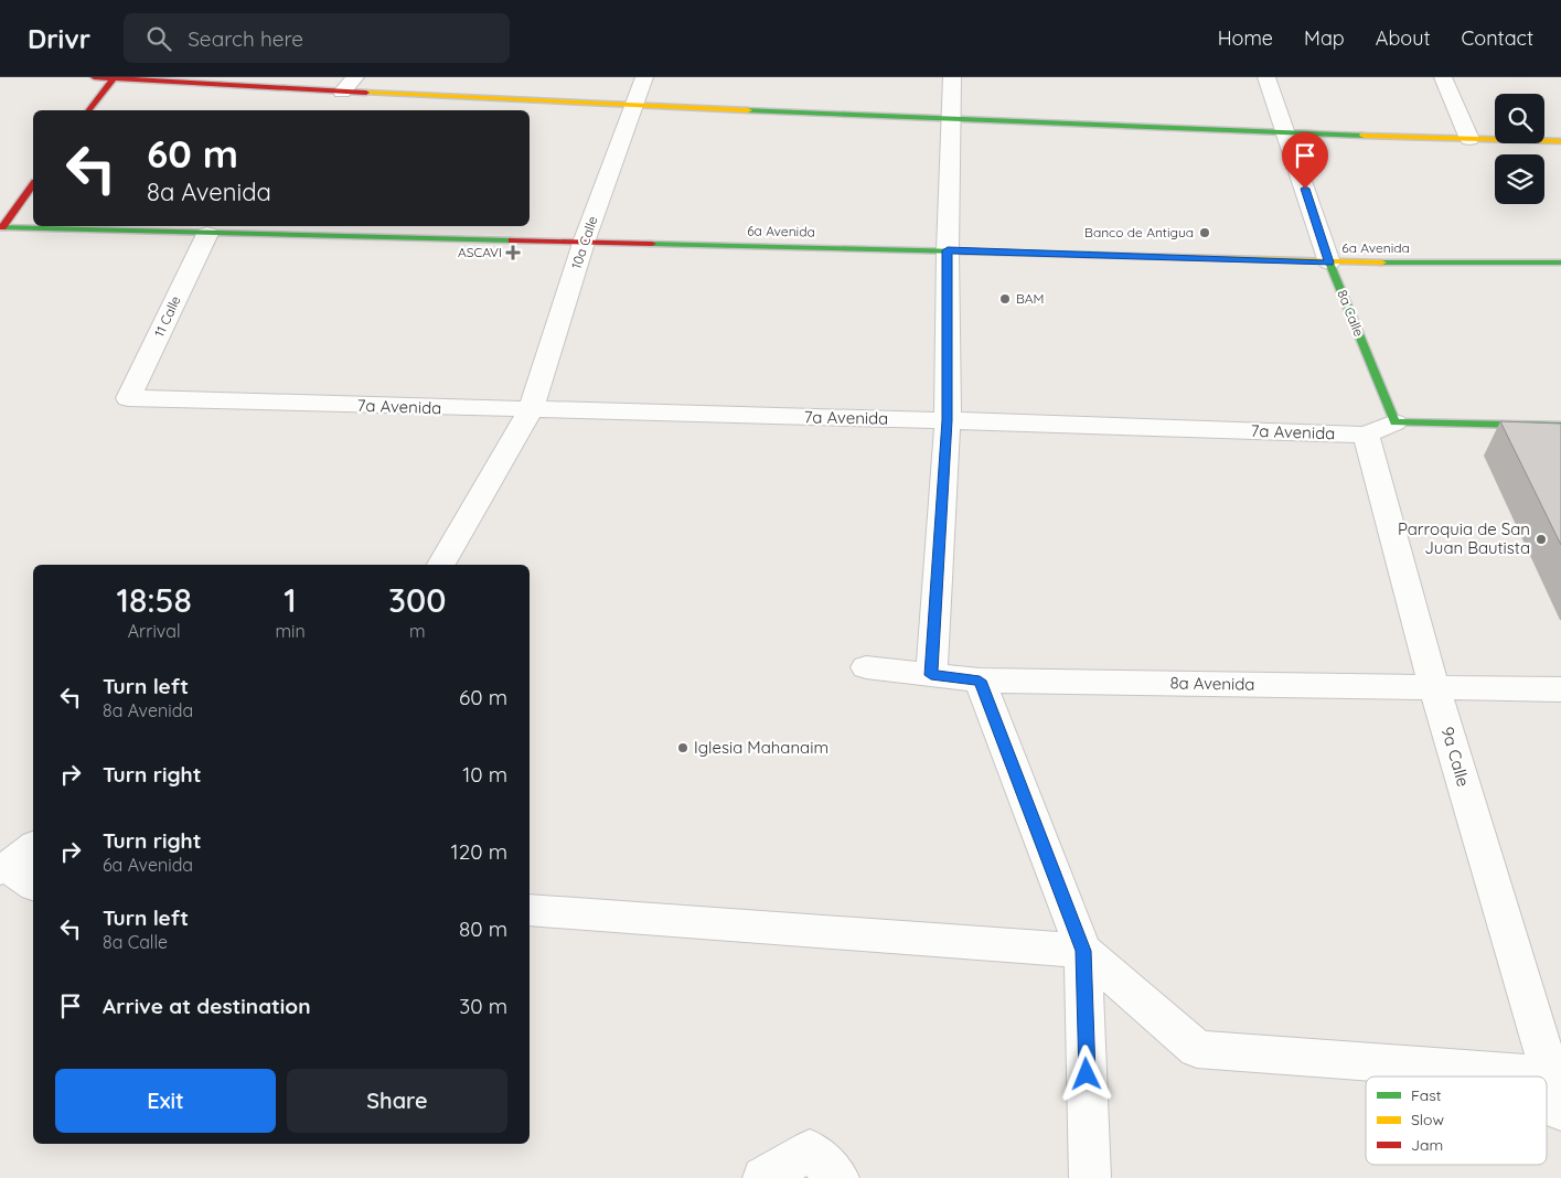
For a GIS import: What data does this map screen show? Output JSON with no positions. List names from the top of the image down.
{
  "streets": {
    "main road": ["6a Avenida", "8a Calle", "7a Avenida"],
    "street": [
      "10a Calle",
      "11 Calle",
      "8a Avenida",
      "9a Calle"
    ]
  },
  "crossings": [
    ["6a Avenida", "10a Calle"],
    ["6a Avenida", "8a Calle"],
    ["6a Avenida", "11 Calle"],
    ["10a Calle", "7a Avenida"],
    ["8a Calle", "7a Avenida"],
    ["11 Calle", "7a Avenida"],
    ["7a Avenida", "9a Calle"],
    ["8a Avenida", "9a Calle"]
  ],
  "places": {
    "other": [
      "Banco de Antigua",
      "BAM",
      "Parroquia de San Juan Bautista",
      "Iglesia Mahanaim"
    ],
    "health": ["ASCAVI"]
  },
  "legend": ["Fast", "Slow", "Jam"],
  "page": {
    "header": "Drivr",
    "search": "Search here",
    "nav": [
      "Home",
      "Map",
      "About",
      "Contact"
    ],
    "turn": ["60 m", "8a Avenida"],
    "eta": [
      "18:58",
      "Arrival",
      "1",
      "min",
      "300",
      "m"
    ],
    "list": [
      {
        "name": "Turn left",
        "note": "8a Avenida",
        "value": "60 m"
      },
      {
        "name": "Turn right",
        "value": "10 m"
      },
      {
        "name": "Turn right",
        "note": "6a Avenida",
        "value": "120 m"
      },
      {
        "name": "Turn left",
        "note": "8a Calle",
        "value": "80 m"
      },
      {
        "name": "Arrive at destination",
        "value": "30 m"
      }
    ],
    "buttons": ["Exit", "Share"]
  }
}
